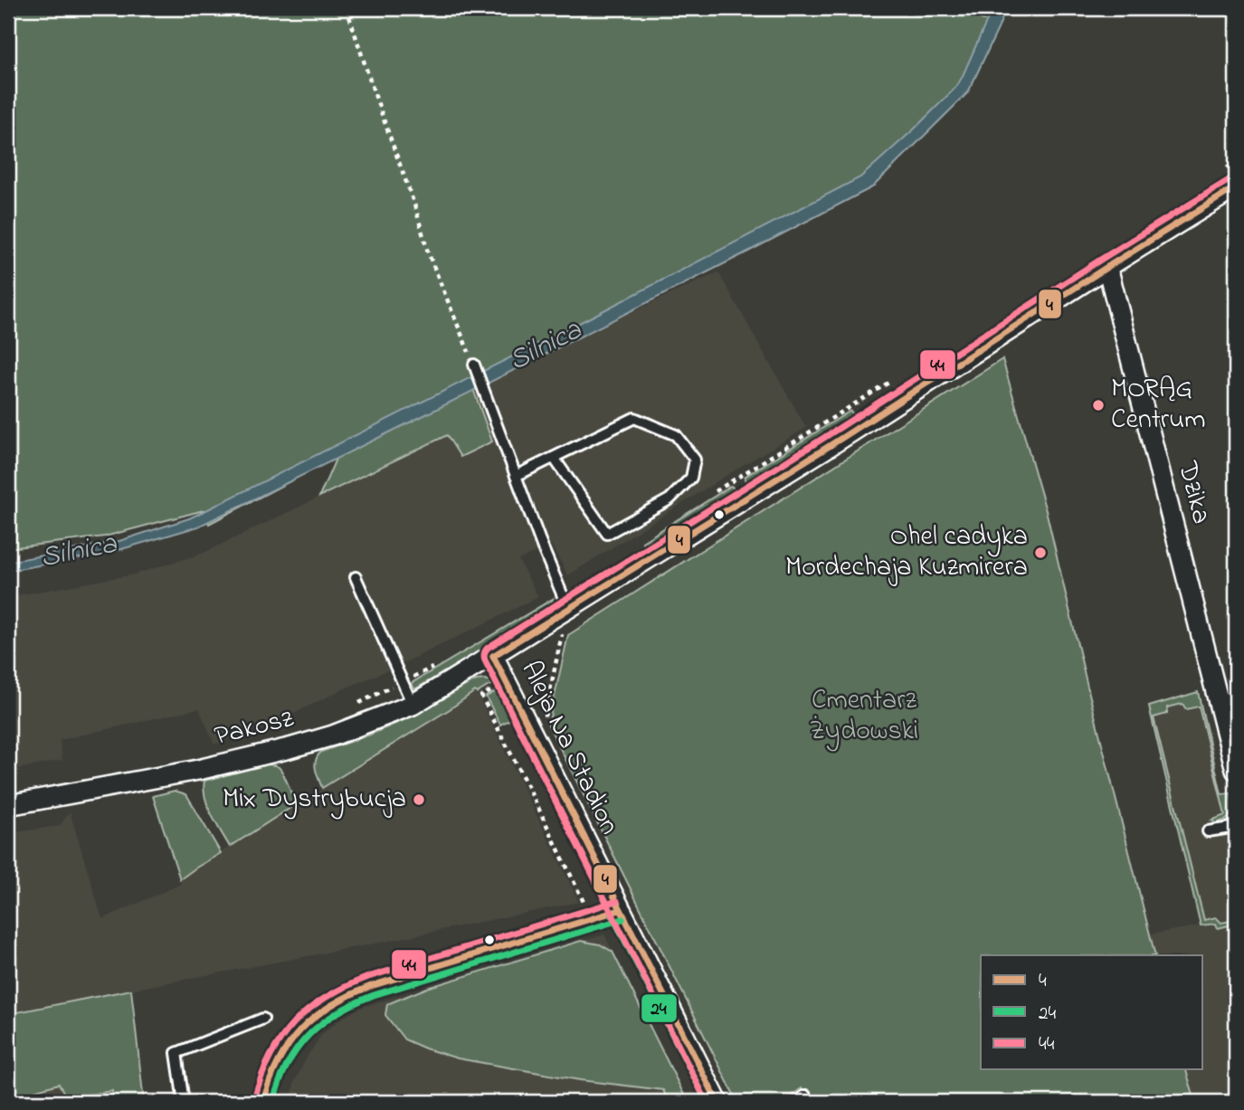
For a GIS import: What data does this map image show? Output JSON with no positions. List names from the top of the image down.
{
  "streets": {
    "street": ["Dzika", "Pakosz", "Aleja Na Stadion"]
  },
  "crossings": [
    ["Dzika", "Pakosz"],
    ["Pakosz", "Aleja Na Stadion"]
  ],
  "water": ["Silnica"],
  "parks": ["Cmentarz Żydowski"],
  "places": ["MORĄG Centrum", "Ohel cadyka Mordechaja Kuzmirera", "Mix Dystrybucja"],
  "lines": ["transit line 44", "transit line 4", "transit line 24"],
  "legend": ["4", "24", "44"]
}
